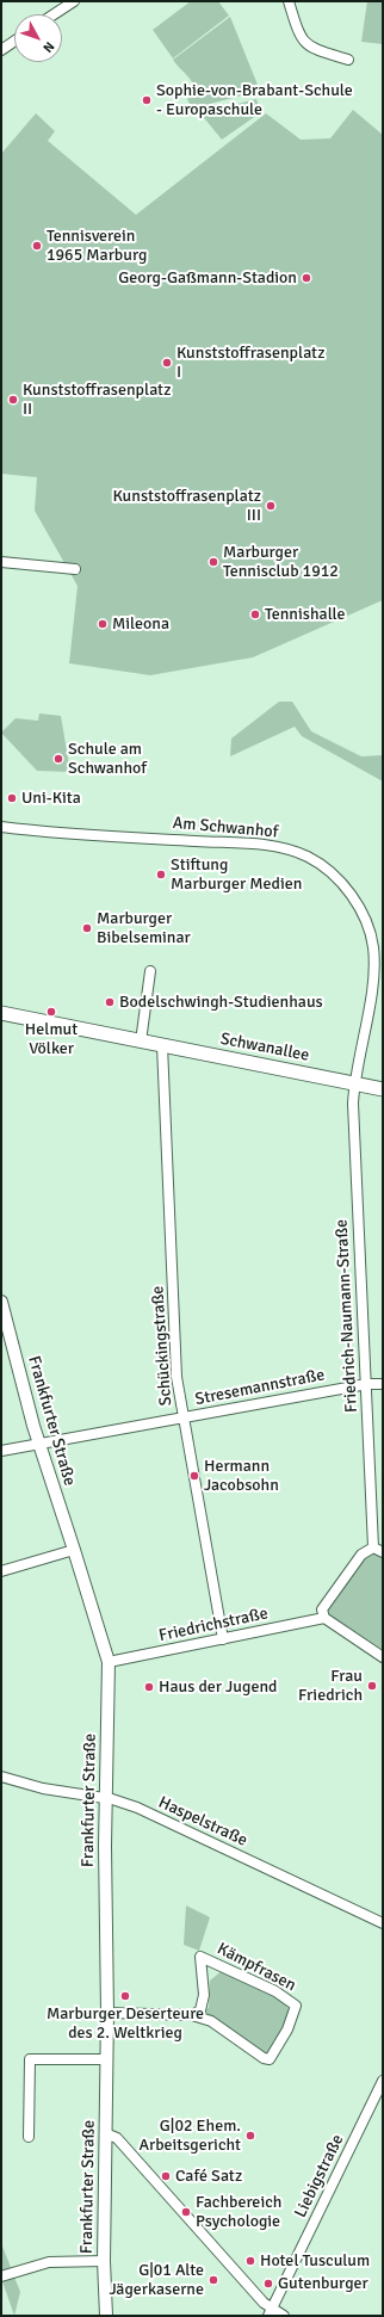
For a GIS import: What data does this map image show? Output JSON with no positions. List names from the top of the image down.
{
  "streets": {
    "main road": ["Schwanallee"],
    "street": [
      "Am Schwanhof",
      "Friedrich-Naumann-Straße",
      "Schückingstraße",
      "Stresemannstraße",
      "Frankfurter Straße",
      "Friedrichstraße",
      "Haspelstraße",
      "Kämpfrasen",
      "Liebigstraße"
    ]
  },
  "crossings": [
    ["Am Schwanhof", "Schwanallee"],
    ["Am Schwanhof", "Friedrich-Naumann-Straße"],
    ["Schwanallee", "Friedrich-Naumann-Straße"],
    ["Schwanallee", "Schückingstraße"],
    ["Friedrich-Naumann-Straße", "Stresemannstraße"],
    ["Schückingstraße", "Stresemannstraße"],
    ["Schückingstraße", "Friedrichstraße"],
    ["Stresemannstraße", "Frankfurter Straße"],
    ["Frankfurter Straße", "Friedrichstraße"],
    ["Frankfurter Straße", "Haspelstraße"],
    ["Frankfurter Straße", "Kämpfrasen"]
  ],
  "places": [
    "Sophie-von-Brabant-Schule - Europaschule",
    "Tennisverein 1965 Marburg",
    "Georg-Gaßmann-Stadion",
    "Kunststoffrasenplatz I",
    "Kunststoffrasenplatz II",
    "Kunststoffrasenplatz III",
    "Marburger Tennisclub 1912",
    "Tennishalle",
    "Mileona",
    "Schule am Schwanhof",
    "Uni-Kita",
    "Stiftung Marburger Medien",
    "Marburger Bibelseminar",
    "Bodelschwingh-Studienhaus",
    "Helmut Völker",
    "Hermann Jacobsohn",
    "Frau Friedrich",
    "Haus der Jugend",
    "Marburger Deserteure des 2. Weltkrieg",
    "G|02 Ehem. Arbeitsgericht",
    "Café Satz",
    "Fachbereich Psychologie",
    "Hotel Tusculum",
    "G|01 Alte Jägerkaserne",
    "Gutenburger"
  ],
  "north": "bottom right"
}
